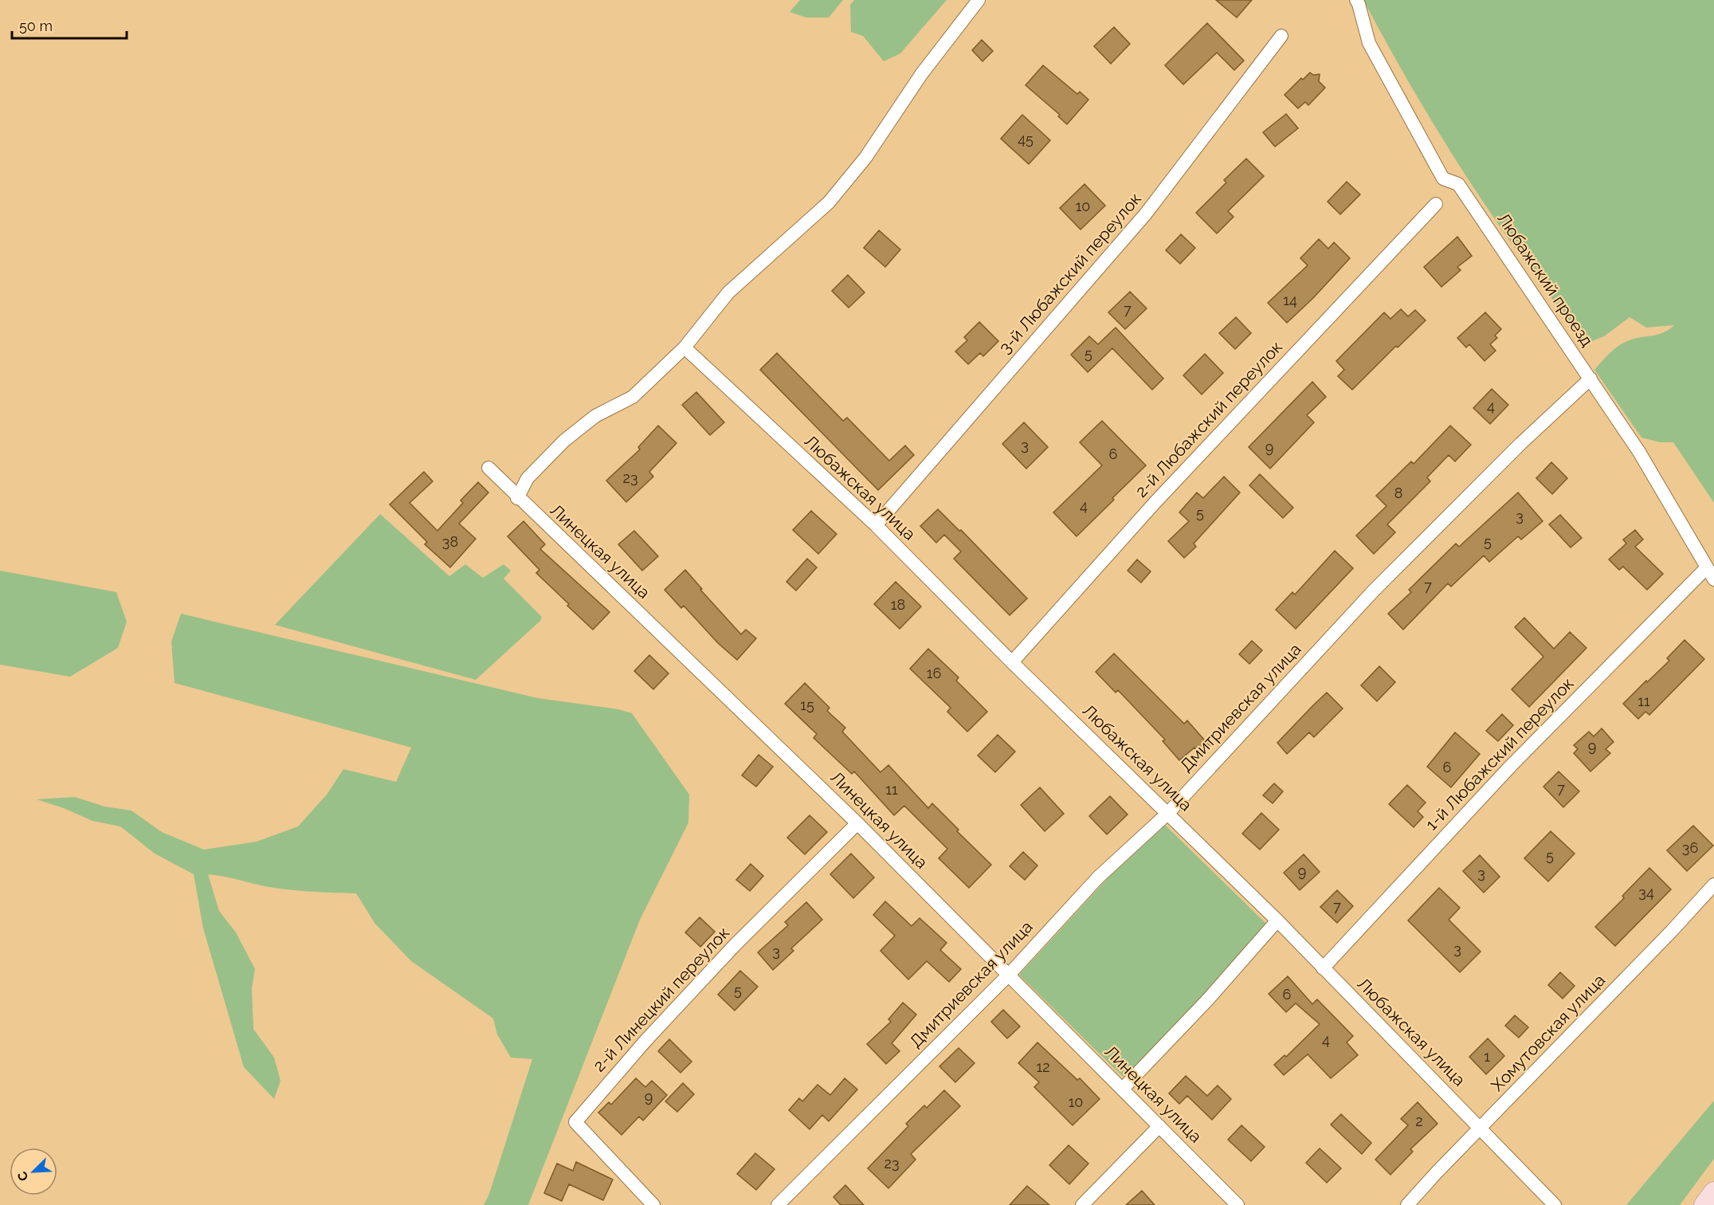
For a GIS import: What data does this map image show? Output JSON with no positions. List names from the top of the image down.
{
  "streets": {
    "street": [
      "3-й Любажский переулок",
      "Любажский проезд",
      "2-й Любажский переулок",
      "Любажская улица",
      "Линецкая улица",
      "Дмитриевская улица",
      "1-й Любажский переулок",
      "2-й Линецкий переулок",
      "Хомутовская улица"
    ]
  },
  "crossings": [
    ["3-й Любажский переулок", "Любажская улица"],
    ["Любажский проезд", "Дмитриевская улица"],
    ["Любажский проезд", "1-й Любажский переулок"],
    ["2-й Любажский переулок", "Любажская улица"],
    ["Любажская улица", "Дмитриевская улица"],
    ["Любажская улица", "1-й Любажский переулок"],
    ["Любажская улица", "Хомутовская улица"],
    ["Линецкая улица", "Дмитриевская улица"],
    ["Линецкая улица", "2-й Линецкий переулок"]
  ],
  "house_numbers": [
    "45",
    "10",
    "14",
    "7",
    "5",
    "4",
    "3",
    "9",
    "6",
    "23",
    "8",
    "4",
    "5",
    "3",
    "38",
    "5",
    "7",
    "18",
    "16",
    "11",
    "15",
    "9",
    "6",
    "7",
    "11",
    "36",
    "5",
    "9",
    "3",
    "34",
    "7",
    "3",
    "3",
    "5",
    "6",
    "4",
    "1",
    "12",
    "9",
    "10",
    "2",
    "23"
  ],
  "scale_bar": "50 m",
  "north": "bottom left"
}
